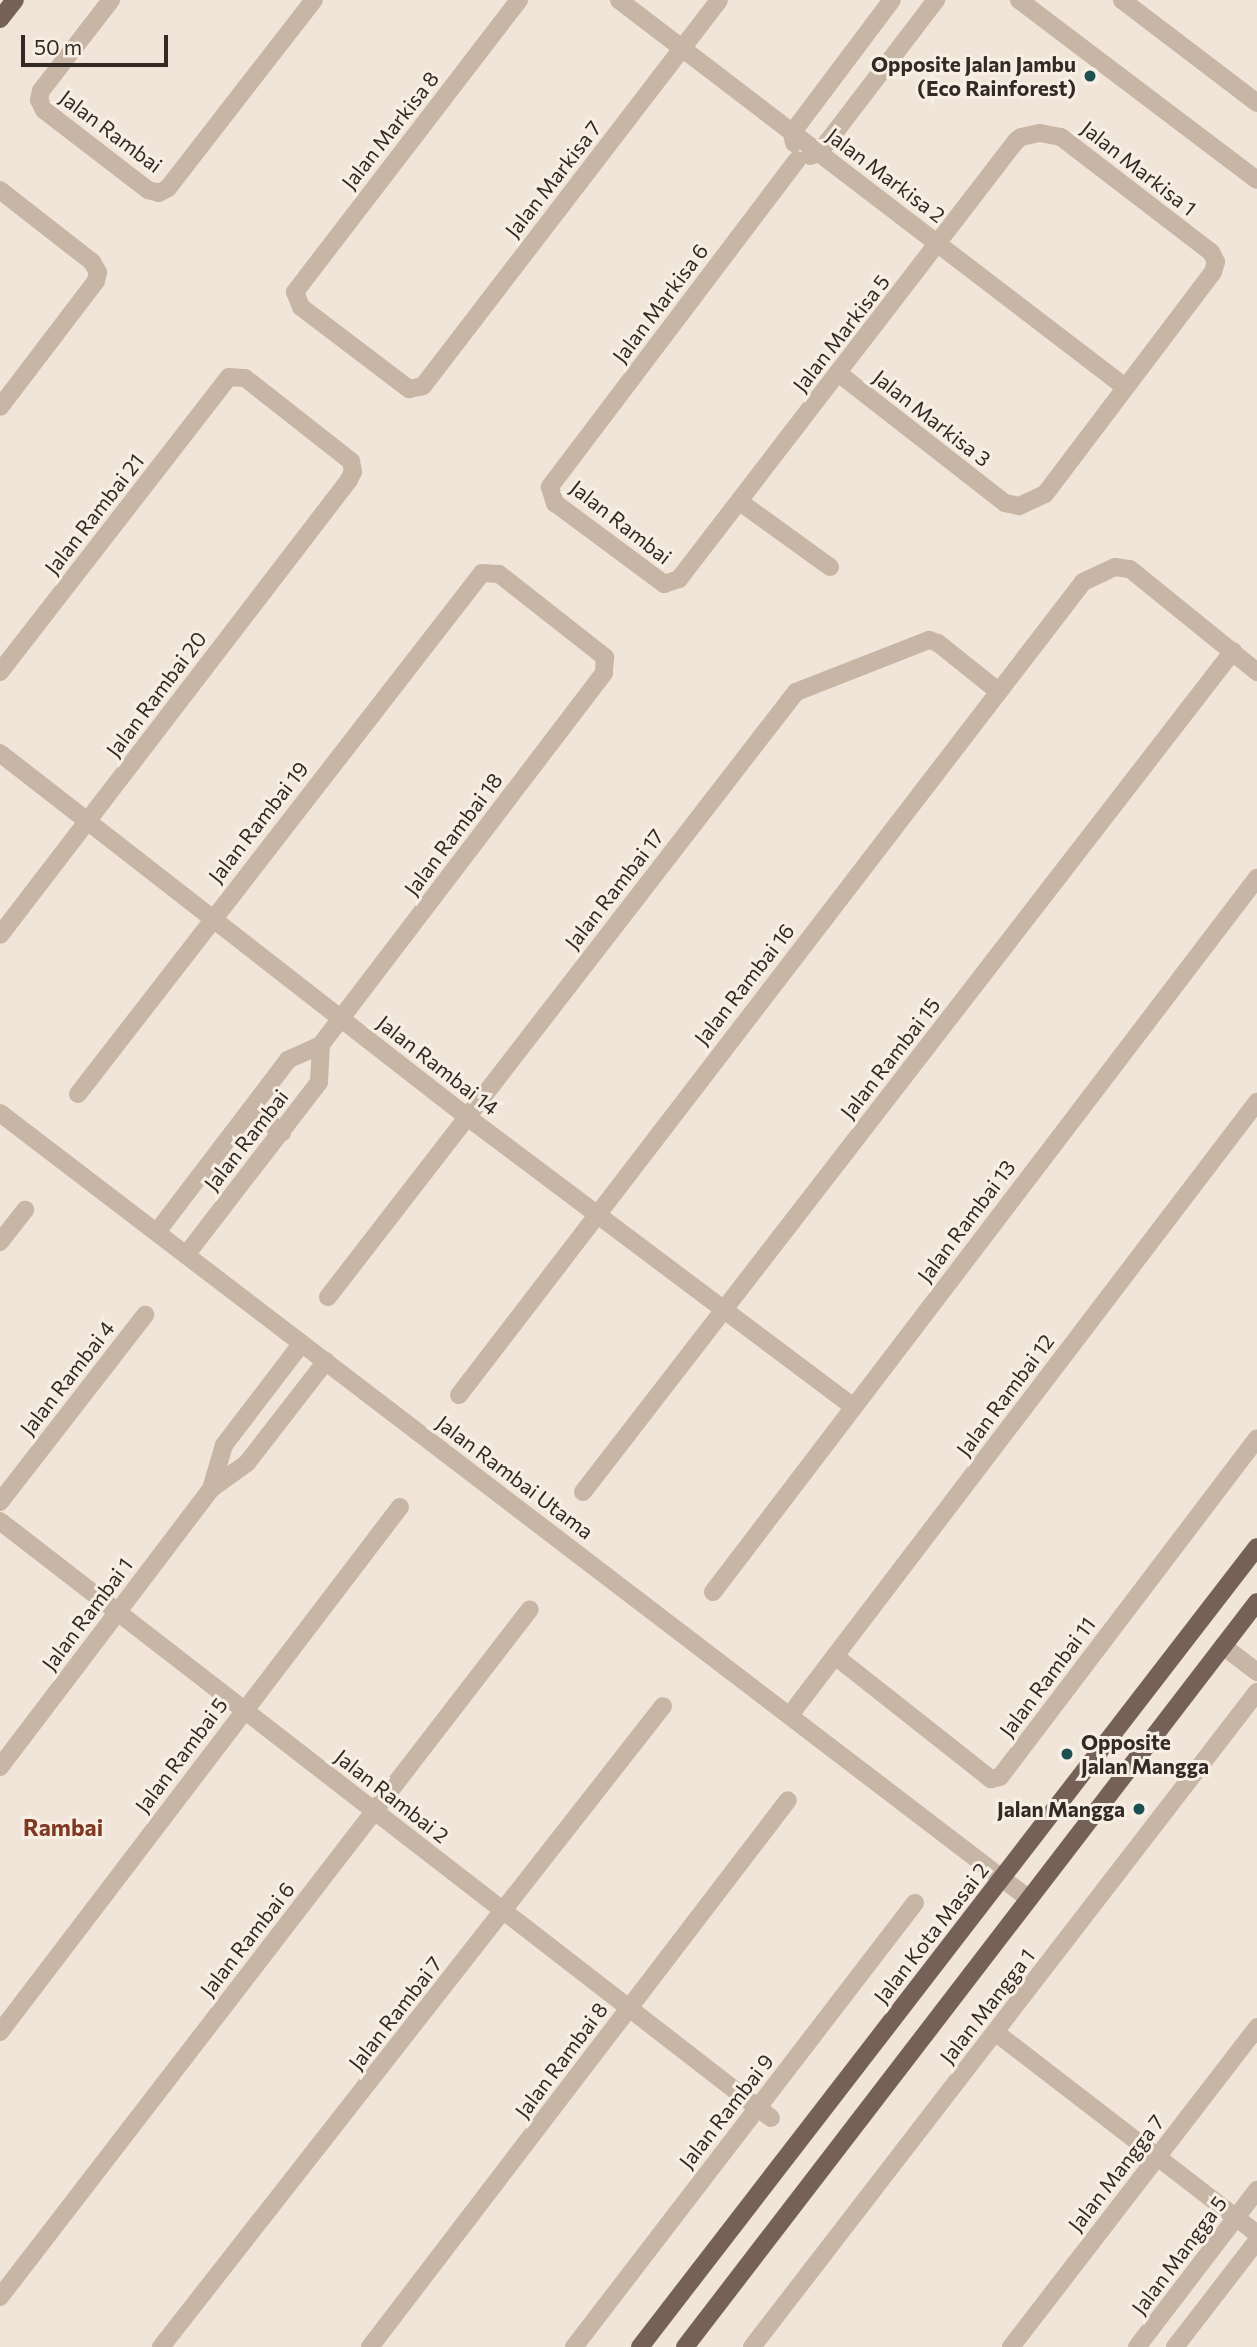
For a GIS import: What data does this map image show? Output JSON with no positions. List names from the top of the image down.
{
  "streets": {
    "main road": ["Jalan Kota Masai 2"],
    "street": [
      "Jalan Markisa 8",
      "Jalan Rambai",
      "Jalan Markisa 1",
      "Jalan Markisa 2",
      "Jalan Markisa 7",
      "Jalan Markisa 6",
      "Jalan Markisa 5",
      "Jalan Markisa 3",
      "Jalan Rambai 21",
      "Jalan Rambai 20",
      "Jalan Rambai 19",
      "Jalan Rambai 18",
      "Jalan Rambai 17",
      "Jalan Rambai 16",
      "Jalan Rambai 15",
      "Jalan Rambai 14",
      "Jalan Rambai 13",
      "Jalan Rambai 4",
      "Jalan Rambai 12",
      "Jalan Rambai Utama",
      "Jalan Rambai 1",
      "Jalan Rambai 11",
      "Jalan Rambai 5",
      "Jalan Rambai 2",
      "Jalan Rambai 6",
      "Jalan Mangga 1",
      "Jalan Rambai 7",
      "Jalan Rambai 8",
      "Jalan Rambai 9",
      "Jalan Mangga 7",
      "Jalan Mangga 5"
    ]
  },
  "crossings": [
    ["Jalan Markisa 8", "Jalan Markisa 7"],
    ["Jalan Rambai", "Jalan Markisa 6"],
    ["Jalan Rambai", "Jalan Markisa 5"],
    ["Jalan Rambai", "Jalan Rambai 18"],
    ["Jalan Rambai", "Jalan Rambai 14"],
    ["Jalan Rambai", "Jalan Rambai Utama"],
    ["Jalan Markisa 1", "Jalan Markisa 2"],
    ["Jalan Markisa 1", "Jalan Markisa 5"],
    ["Jalan Markisa 1", "Jalan Markisa 3"],
    ["Jalan Markisa 2", "Jalan Markisa 7"],
    ["Jalan Markisa 2", "Jalan Markisa 5"],
    ["Jalan Markisa 2", "Jalan Markisa 3"],
    ["Jalan Markisa 5", "Jalan Markisa 3"],
    ["Jalan Rambai 21", "Jalan Rambai 20"],
    ["Jalan Rambai 20", "Jalan Rambai 14"],
    ["Jalan Rambai 19", "Jalan Rambai 18"],
    ["Jalan Rambai 19", "Jalan Rambai 14"],
    ["Jalan Rambai 18", "Jalan Rambai 14"],
    ["Jalan Rambai 17", "Jalan Rambai 16"],
    ["Jalan Rambai 17", "Jalan Rambai 14"],
    ["Jalan Rambai 16", "Jalan Rambai 15"],
    ["Jalan Rambai 16", "Jalan Rambai 14"],
    ["Jalan Rambai 15", "Jalan Rambai 14"],
    ["Jalan Rambai 14", "Jalan Rambai 13"],
    ["Jalan Rambai 12", "Jalan Rambai Utama"],
    ["Jalan Rambai 12", "Jalan Rambai 11"],
    ["Jalan Rambai Utama", "Jalan Rambai 1"],
    ["Jalan Rambai Utama", "Jalan Kota Masai 2"],
    ["Jalan Rambai 1", "Jalan Rambai 2"],
    ["Jalan Rambai 5", "Jalan Rambai 2"],
    ["Jalan Rambai 2", "Jalan Rambai 6"],
    ["Jalan Rambai 2", "Jalan Rambai 7"],
    ["Jalan Rambai 2", "Jalan Rambai 8"],
    ["Jalan Rambai 2", "Jalan Rambai 9"]
  ],
  "districts": ["Rambai"],
  "places": ["Opposite Jalan Jambu (Eco Rainforest)", "Opposite Jalan Mangga", "Jalan Mangga"],
  "scale_bar": "50 m"
}
